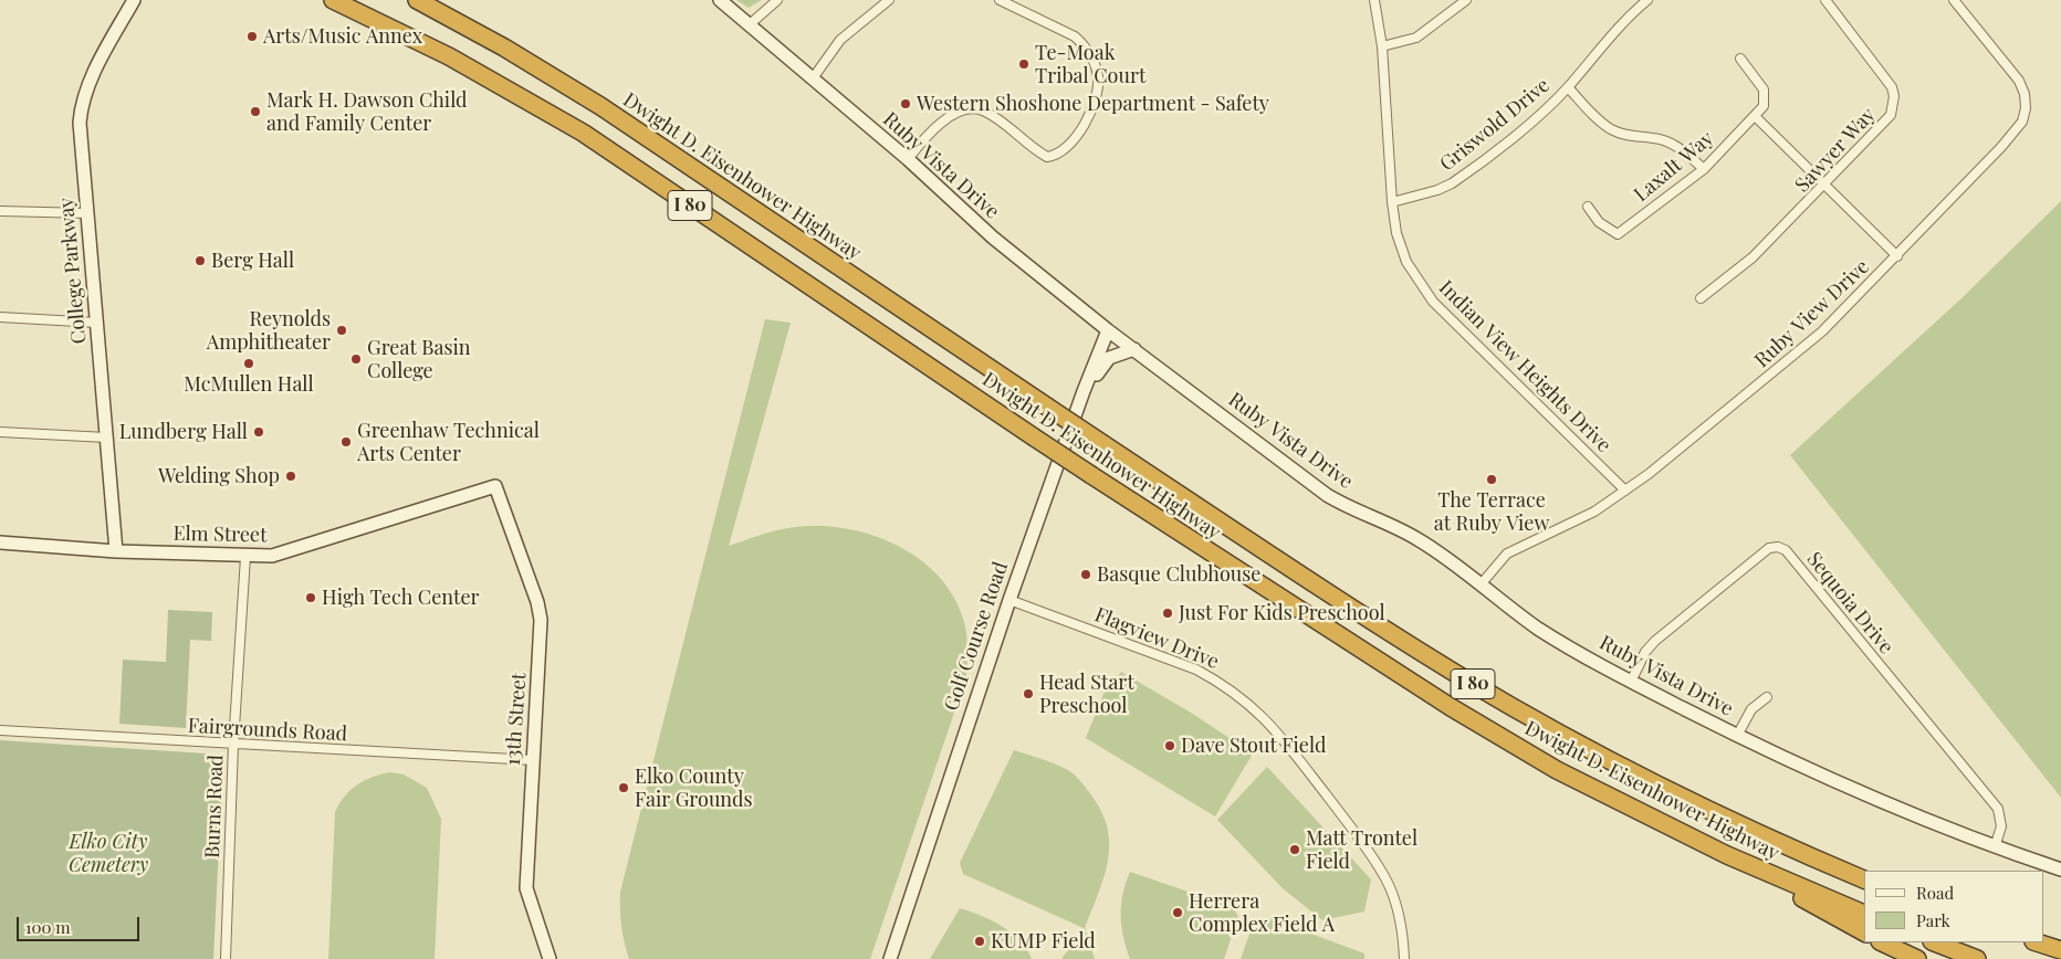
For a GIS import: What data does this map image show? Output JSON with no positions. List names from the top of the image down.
{
  "streets": {
    "highway": ["Dwight D. Eisenhower Highway", "I 80"],
    "street": [
      "Griswold Drive",
      "Sawyer Way",
      "Ruby Vista Drive",
      "Laxalt Way",
      "College Parkway",
      "Ruby View Drive",
      "Indian View Heights Drive",
      "Elm Street",
      "Sequoia Drive",
      "Golf Course Road",
      "Flagview Drive",
      "13th Street",
      "Fairgrounds Road",
      "Burns Road"
    ]
  },
  "crossings": [
    ["Griswold Drive", "Indian View Heights Drive"],
    ["Ruby Vista Drive", "Ruby View Drive"],
    ["Ruby Vista Drive", "Sequoia Drive"],
    ["Ruby Vista Drive", "Golf Course Road"],
    ["College Parkway", "Elm Street"],
    ["Ruby View Drive", "Indian View Heights Drive"],
    ["Elm Street", "13th Street"],
    ["Elm Street", "Burns Road"],
    ["Golf Course Road", "Flagview Drive"],
    ["13th Street", "Fairgrounds Road"],
    ["Fairgrounds Road", "Burns Road"]
  ],
  "parks": ["Elko City Cemetery"],
  "places": [
    "Arts/Music Annex",
    "Te-Moak Tribal Court",
    "Western Shoshone Department - Safety",
    "Mark H. Dawson Child and Family Center",
    "Berg Hall",
    "Reynolds Amphitheater",
    "Great Basin College",
    "McMullen Hall",
    "Lundberg Hall",
    "Greenhaw Technical Arts Center",
    "Welding Shop",
    "The Terrace at Ruby View",
    "Basque Clubhouse",
    "High Tech Center",
    "Just For Kids Preschool",
    "Head Start Preschool",
    "Dave Stout Field",
    "Elko County Fair Grounds",
    "Matt Trontel Field",
    "Herrera Complex Field A",
    "KUMP Field"
  ],
  "legend": ["Road", "Park"],
  "scale_bar": "100 m"
}
